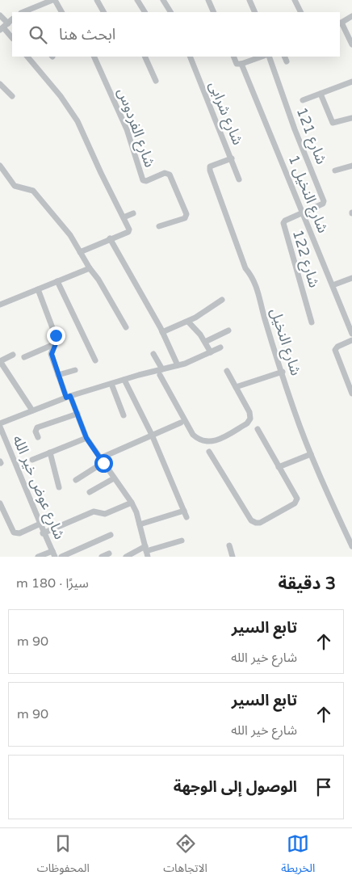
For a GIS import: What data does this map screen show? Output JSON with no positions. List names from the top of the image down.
{
  "streets": {
    "street": [
      "شارع شرابى",
      "شارع الفردوس",
      "شارع 121",
      "شارع النخيل 1",
      "شارع 122",
      "شارع النخيل",
      "شارع عوض خير الله"
    ]
  },
  "crossings": [
    ["شارع شرابى", "شارع النخيل"],
    ["شارع 121", "شارع النخيل 1"],
    ["شارع 121", "شارع 122"],
    ["شارع النخيل 1", "شارع 122"]
  ],
  "page": {
    "search": "ابحث هنا",
    "heading": ["3 دقيقة", "سيرًا · 180 m"],
    "list": [
      ["تابع السير", "شارع خير الله", "90 m"],
      ["تابع السير", "شارع خير الله", "90 m"],
      "الوصول إلى الوجهة"
    ],
    "nav": ["الخريطة", "الاتجاهات", "المحفوظات"]
  }
}
